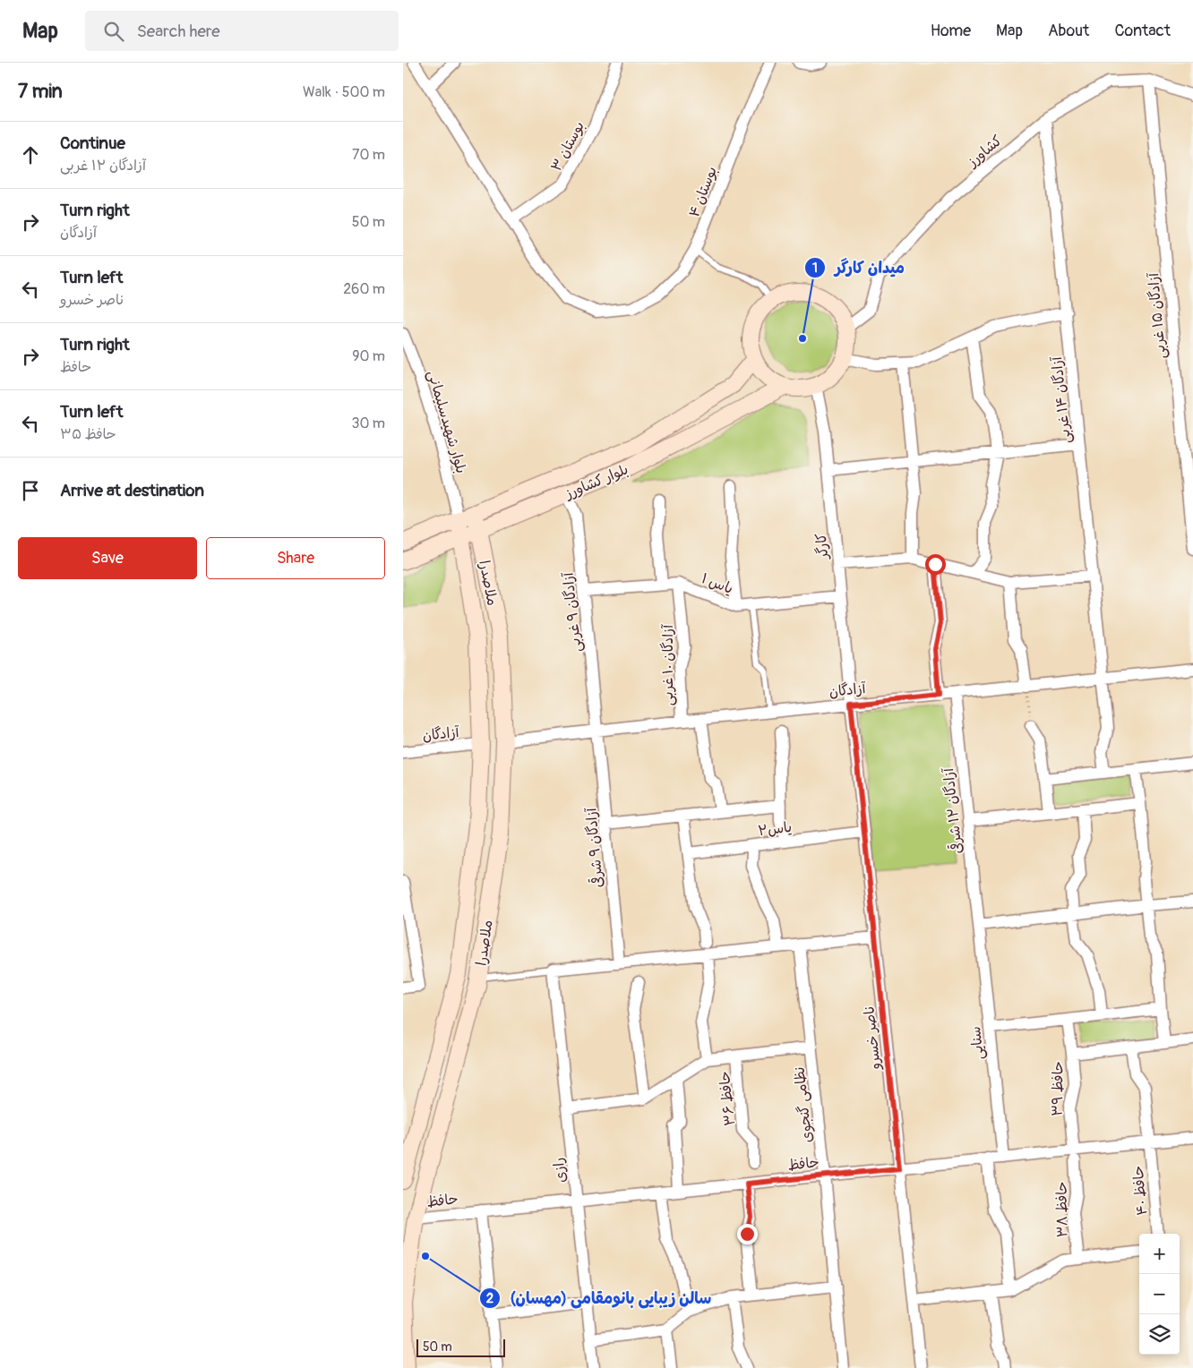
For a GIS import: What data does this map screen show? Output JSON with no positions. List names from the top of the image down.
{
  "streets": {
    "main road": ["بلوار کشاورز", "ملاصدرا"],
    "street": [
      "بوستان ۳",
      "کشاورز",
      "بوستان ۴",
      "آزادگان ۱۵ غربی",
      "آزادگان ۱۴ غربی",
      "بلوار شهیدسلیمانی",
      "کارگر",
      "یاس ۱",
      "آزادگان ۹ غربی",
      "آزادگان ۱۰ غربی",
      "آزادگان",
      "آزادگان ۱۲ شرقی",
      "یاس۲",
      "آزادگان ۹ شرقی",
      "ناصر خسرو",
      "سنایی",
      "حافظ ۳۹",
      "حافظ ۳۶",
      "نظامی گنجوی",
      "حافظ",
      "رازی",
      "حافظ ۴۰",
      "حافظ ۳۸"
    ]
  },
  "crossings": [
    ["بوستان ۳", "بوستان ۴"],
    ["کشاورز", "آزادگان ۱۵ غربی"],
    ["کشاورز", "آزادگان ۱۴ غربی"],
    ["کشاورز", "بلوار کشاورز"],
    ["کشاورز", "کارگر"],
    ["آزادگان ۱۴ غربی", "آزادگان"],
    ["بلوار شهیدسلیمانی", "بلوار کشاورز"],
    ["بلوار شهیدسلیمانی", "ملاصدرا"],
    ["بلوار کشاورز", "کارگر"],
    ["بلوار کشاورز", "ملاصدرا"],
    ["بلوار کشاورز", "آزادگان ۹ غربی"],
    ["کارگر", "یاس ۱"],
    ["کارگر", "آزادگان"],
    ["کارگر", "ناصر خسرو"],
    ["ملاصدرا", "آزادگان"],
    ["ملاصدرا", "حافظ"],
    ["یاس ۱", "آزادگان ۹ غربی"],
    ["یاس ۱", "آزادگان ۱۰ غربی"],
    ["آزادگان ۹ غربی", "آزادگان"],
    ["آزادگان ۹ غربی", "آزادگان ۹ شرقی"],
    ["آزادگان ۱۰ غربی", "آزادگان"],
    ["آزادگان", "آزادگان ۱۲ شرقی"],
    ["آزادگان", "آزادگان ۹ شرقی"],
    ["آزادگان", "ناصر خسرو"],
    ["آزادگان ۱۲ شرقی", "سنایی"],
    ["یاس۲", "ناصر خسرو"],
    ["ناصر خسرو", "حافظ"],
    ["سنایی", "حافظ"],
    ["حافظ ۳۹", "حافظ"],
    ["حافظ ۳۹", "حافظ ۳۸"],
    ["نظامی گنجوی", "حافظ"],
    ["حافظ", "رازی"],
    ["حافظ", "حافظ ۴۰"],
    ["حافظ", "حافظ ۳۸"]
  ],
  "places": ["میدان کارگر", "سالن زیبایی بانومقامی (مهسان)"],
  "scale_bar": "50 m",
  "page": {
    "header": "Map",
    "search": "Search here",
    "nav": [
      "Home",
      "Map",
      "About",
      "Contact"
    ],
    "heading": ["7 min", "Walk · 500 m"],
    "list": [
      ["Continue", "آزادگان ۱۲ غربی", "70 m"],
      ["Turn right", "آزادگان", "50 m"],
      ["Turn left", "ناصر خسرو", "260 m"],
      ["Turn right", "حافظ", "90 m"],
      ["Turn left", "حافظ ۳۵", "30 m"],
      "Arrive at destination"
    ],
    "buttons": ["Save", "Share"],
    "map_buttons": ["+", "−"],
    "scale": "50 m"
  }
}
